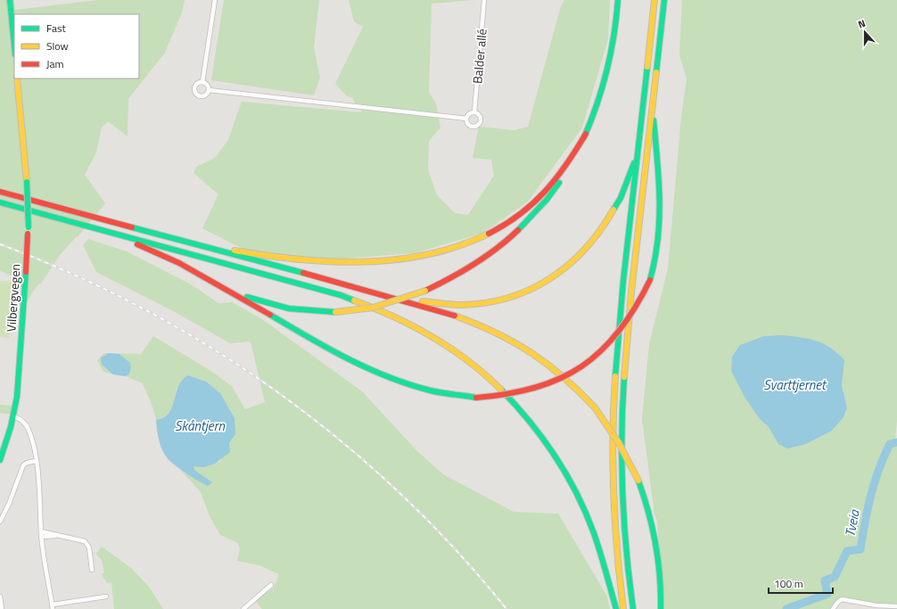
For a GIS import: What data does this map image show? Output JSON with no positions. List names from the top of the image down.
{
  "streets": {
    "main road": ["Vilbergvegen"],
    "street": ["Balder allé"]
  },
  "water": ["Svarttjernet", "Skåntjern", "Tveia"],
  "legend": ["Fast", "Slow", "Jam"],
  "scale_bar": "100 m",
  "north": "top"
}
